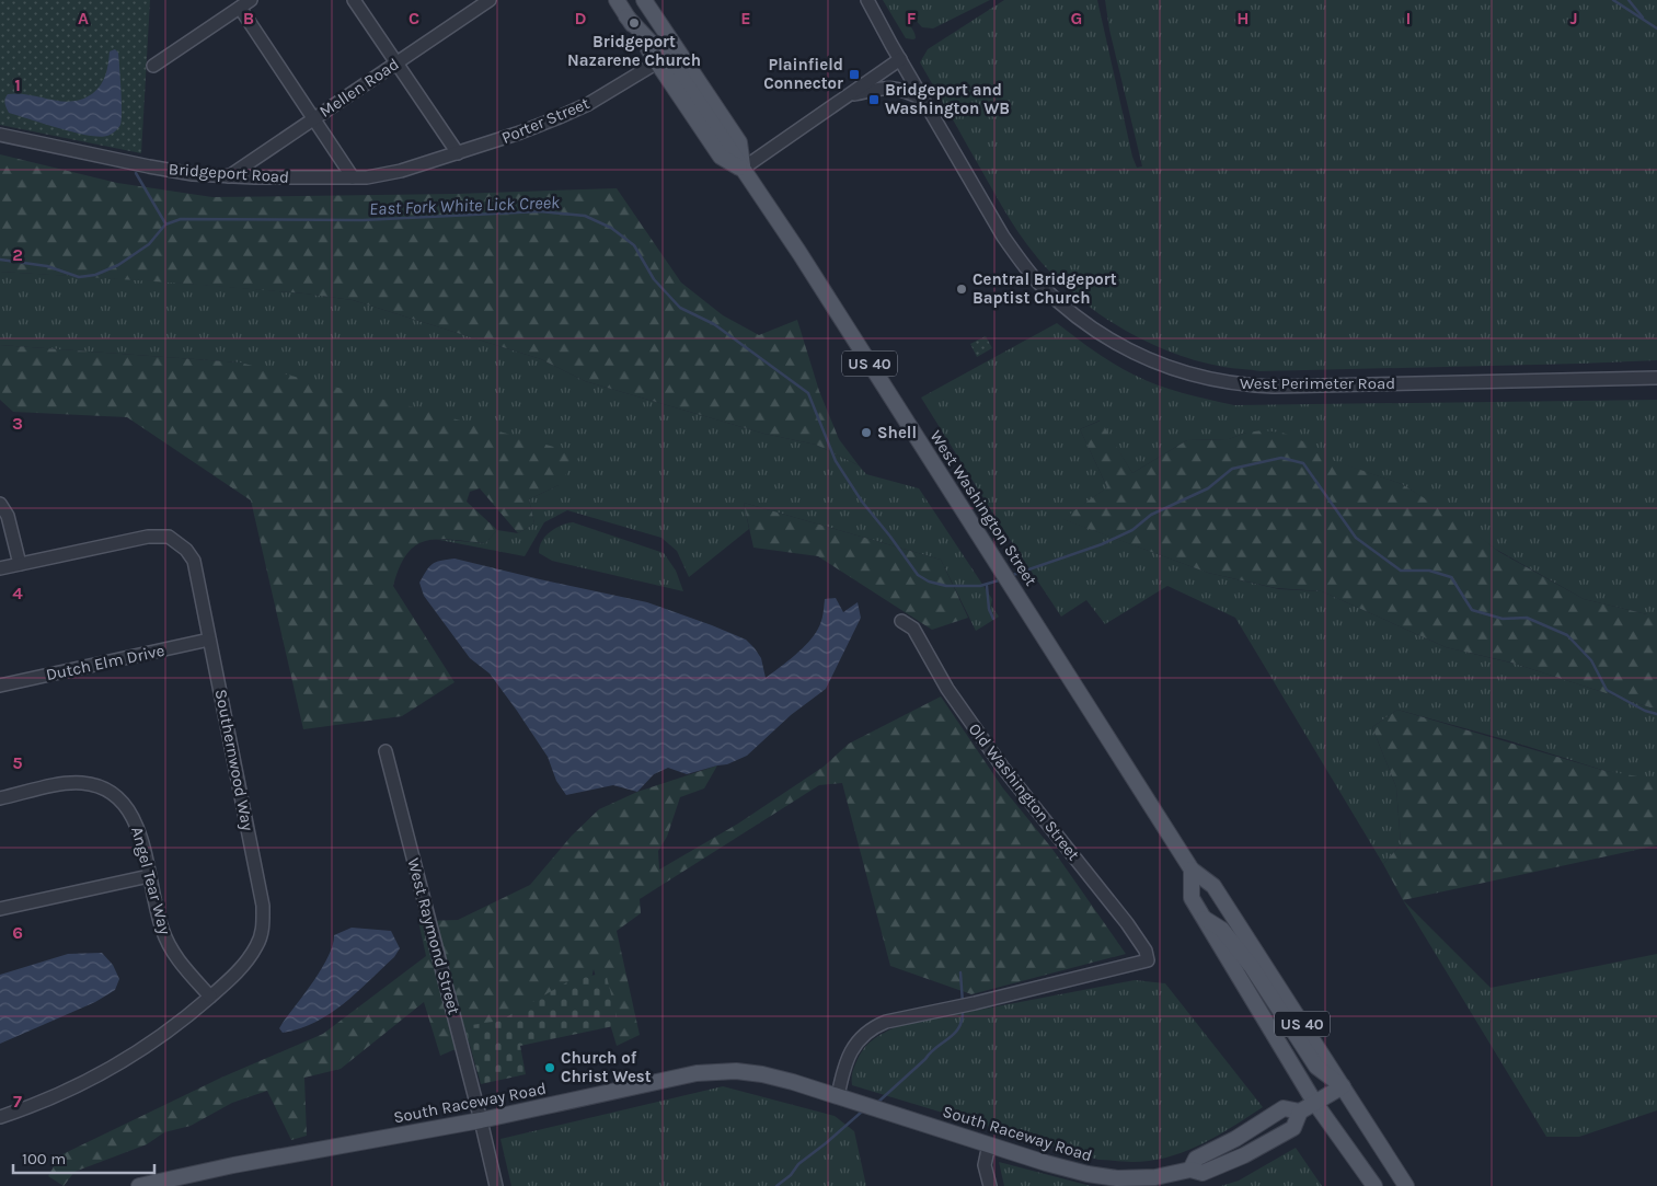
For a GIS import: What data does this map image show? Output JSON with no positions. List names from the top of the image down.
{
  "streets": {
    "main road": ["US 40", "West Washington Street", "South Raceway Road"],
    "street": [
      "Mellen Road",
      "Porter Street",
      "Bridgeport Road",
      "West Perimeter Road",
      "Dutch Elm Drive",
      "Southernwood Way",
      "Old Washington Street",
      "Angel Tear Way",
      "West Raymond Street"
    ]
  },
  "crossings": [
    ["Mellen Road", "Bridgeport Road"],
    ["Porter Street", "Bridgeport Road"],
    ["Porter Street", "West Washington Street"],
    ["US 40", "West Washington Street"],
    ["US 40", "South Raceway Road"],
    ["West Washington Street", "South Raceway Road"],
    ["Dutch Elm Drive", "Southernwood Way"],
    ["Southernwood Way", "Angel Tear Way"],
    ["Old Washington Street", "South Raceway Road"],
    ["West Raymond Street", "South Raceway Road"]
  ],
  "water": ["East Fork White Lick Creek"],
  "places": {
    "other": [
      "Bridgeport Nazarene Church",
      "Central Bridgeport Baptist Church",
      "Shell",
      "Church of Christ West"
    ],
    "transit": ["Plainfield Connector", "Bridgeport and Washington WB"]
  },
  "scale_bar": "100 m",
  "grid": {
    "columns": [
      "A",
      "B",
      "C",
      "D",
      "E",
      "F",
      "G",
      "H",
      "I",
      "J"
    ],
    "rows": [
      "1",
      "2",
      "3",
      "4",
      "5",
      "6",
      "7"
    ]
  }
}
